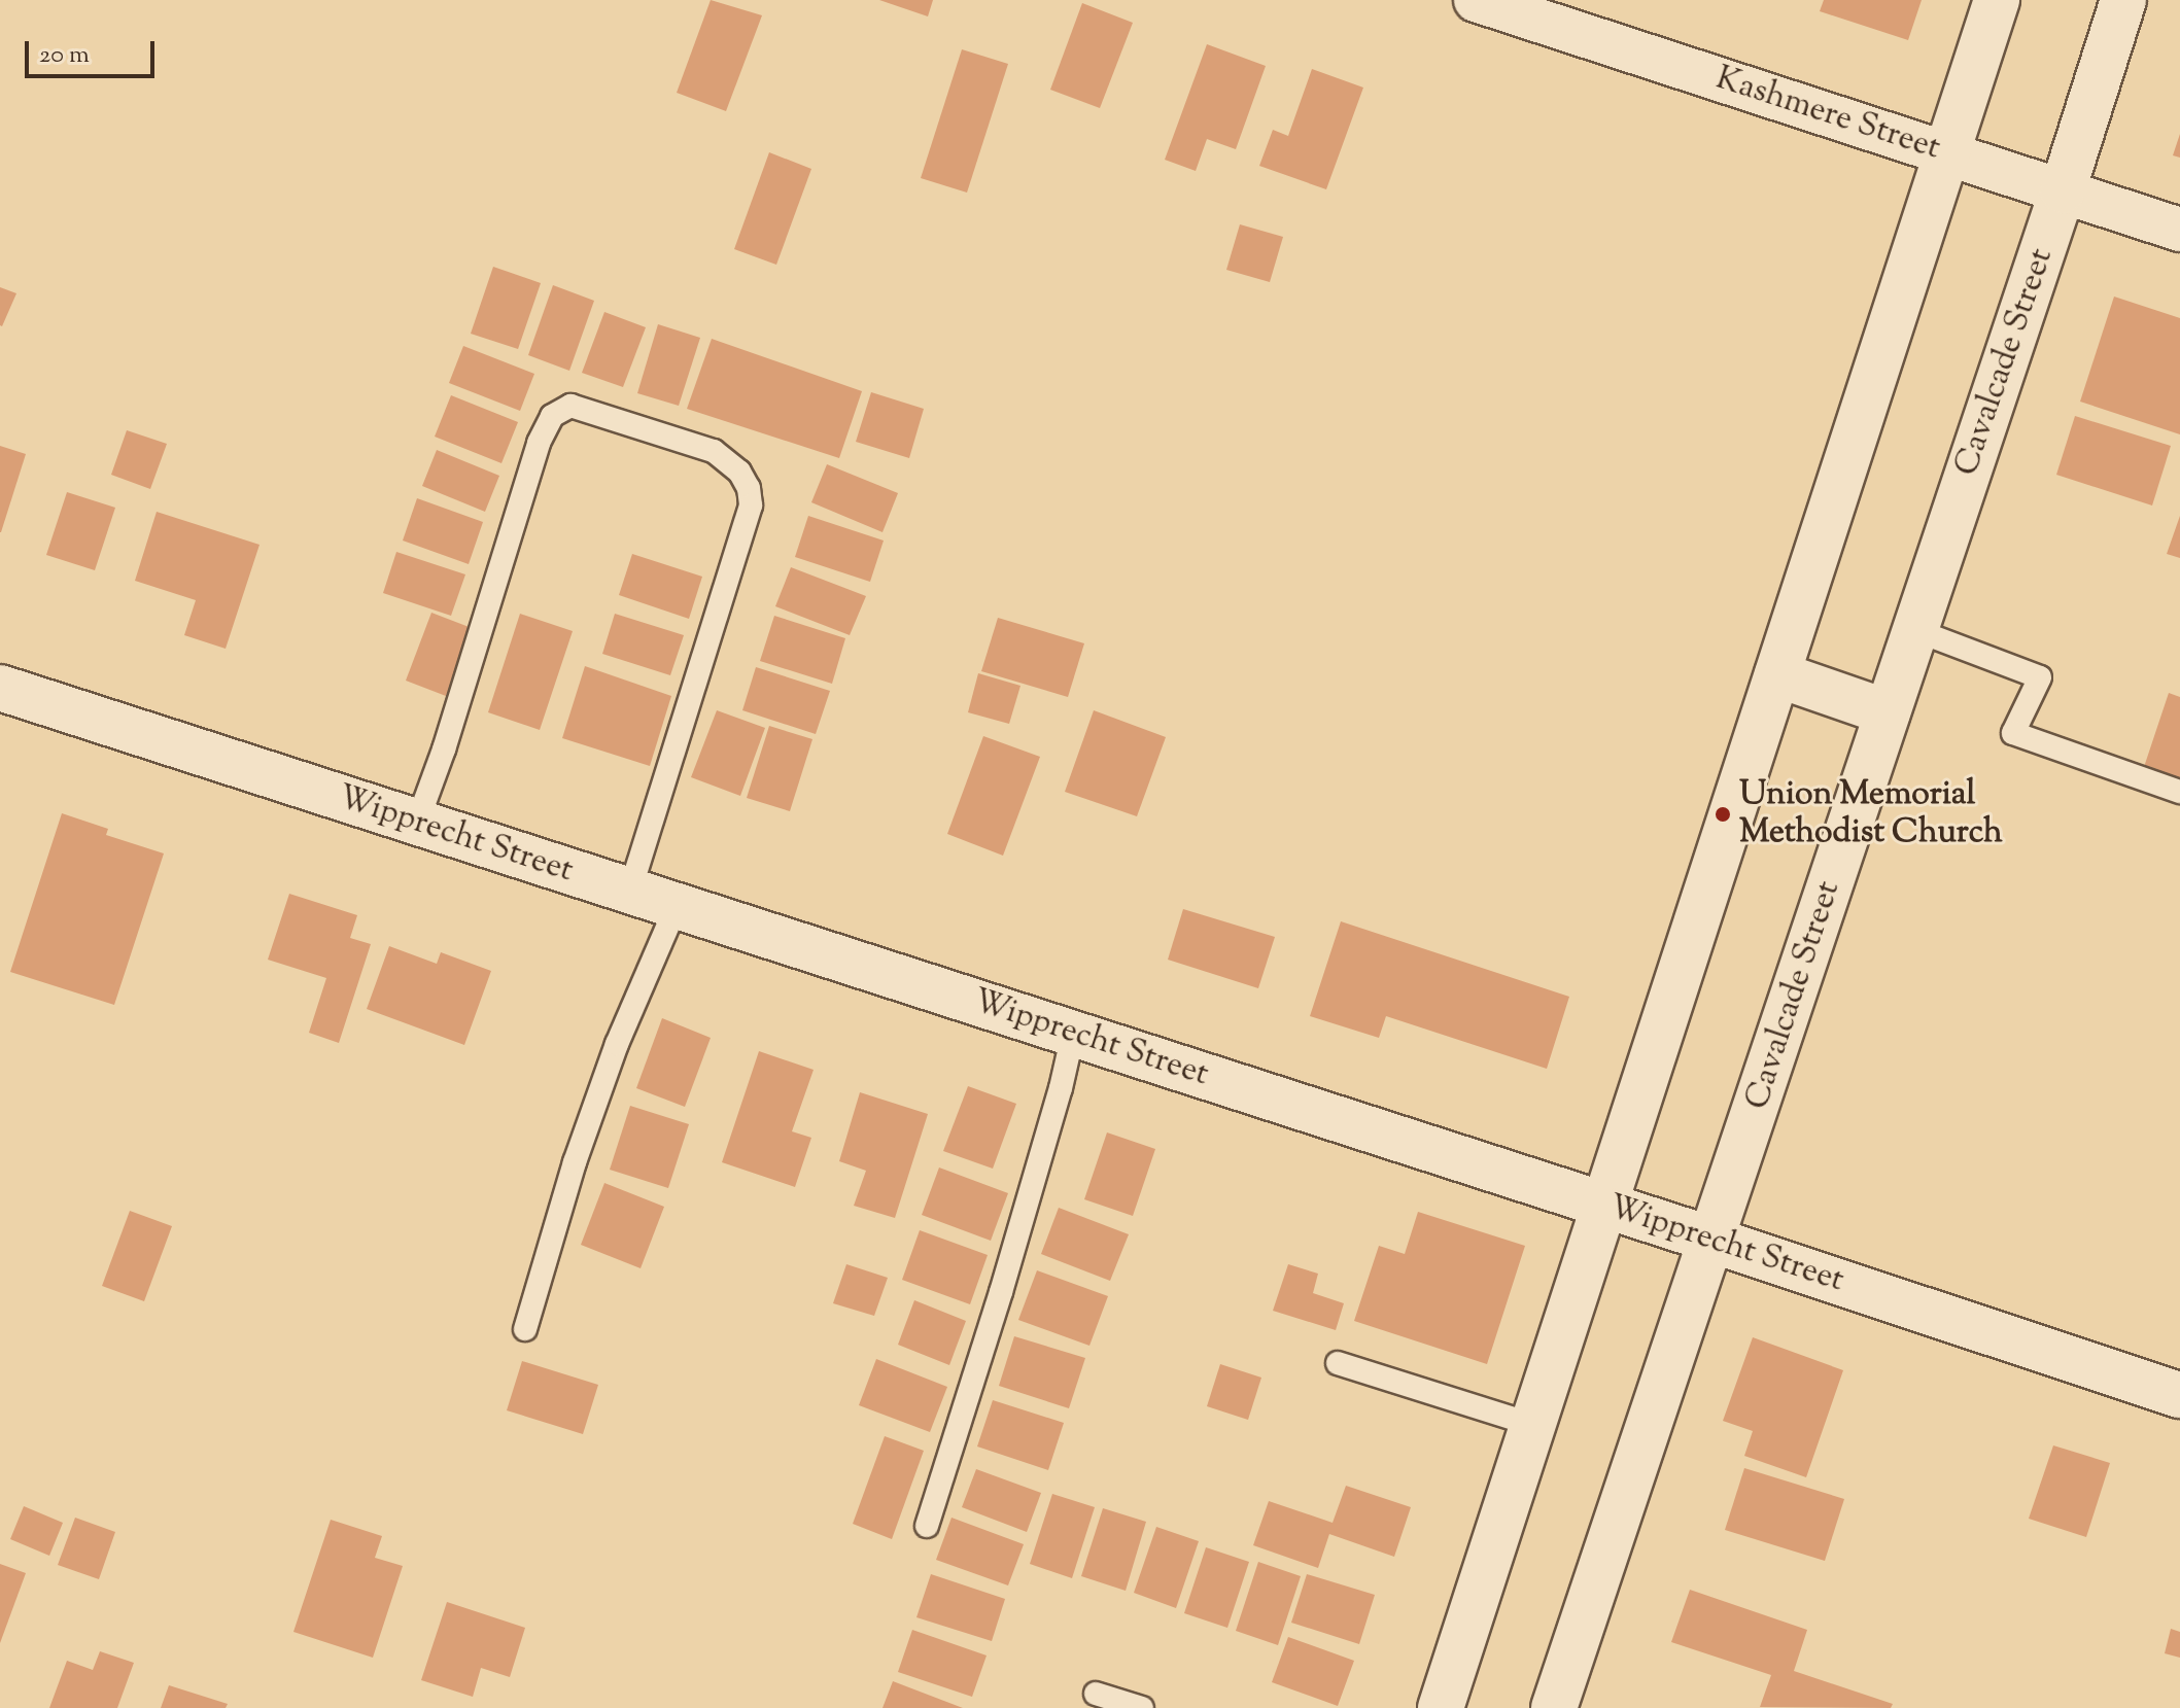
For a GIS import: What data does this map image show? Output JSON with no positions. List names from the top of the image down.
{
  "streets": {
    "main road": ["Cavalcade Street", "Wipprecht Street"],
    "street": ["Kashmere Street"]
  },
  "crossings": [
    ["Kashmere Street", "Cavalcade Street"],
    ["Cavalcade Street", "Wipprecht Street"]
  ],
  "places": ["Union Memorial Methodist Church"],
  "scale_bar": "20 m"
}
